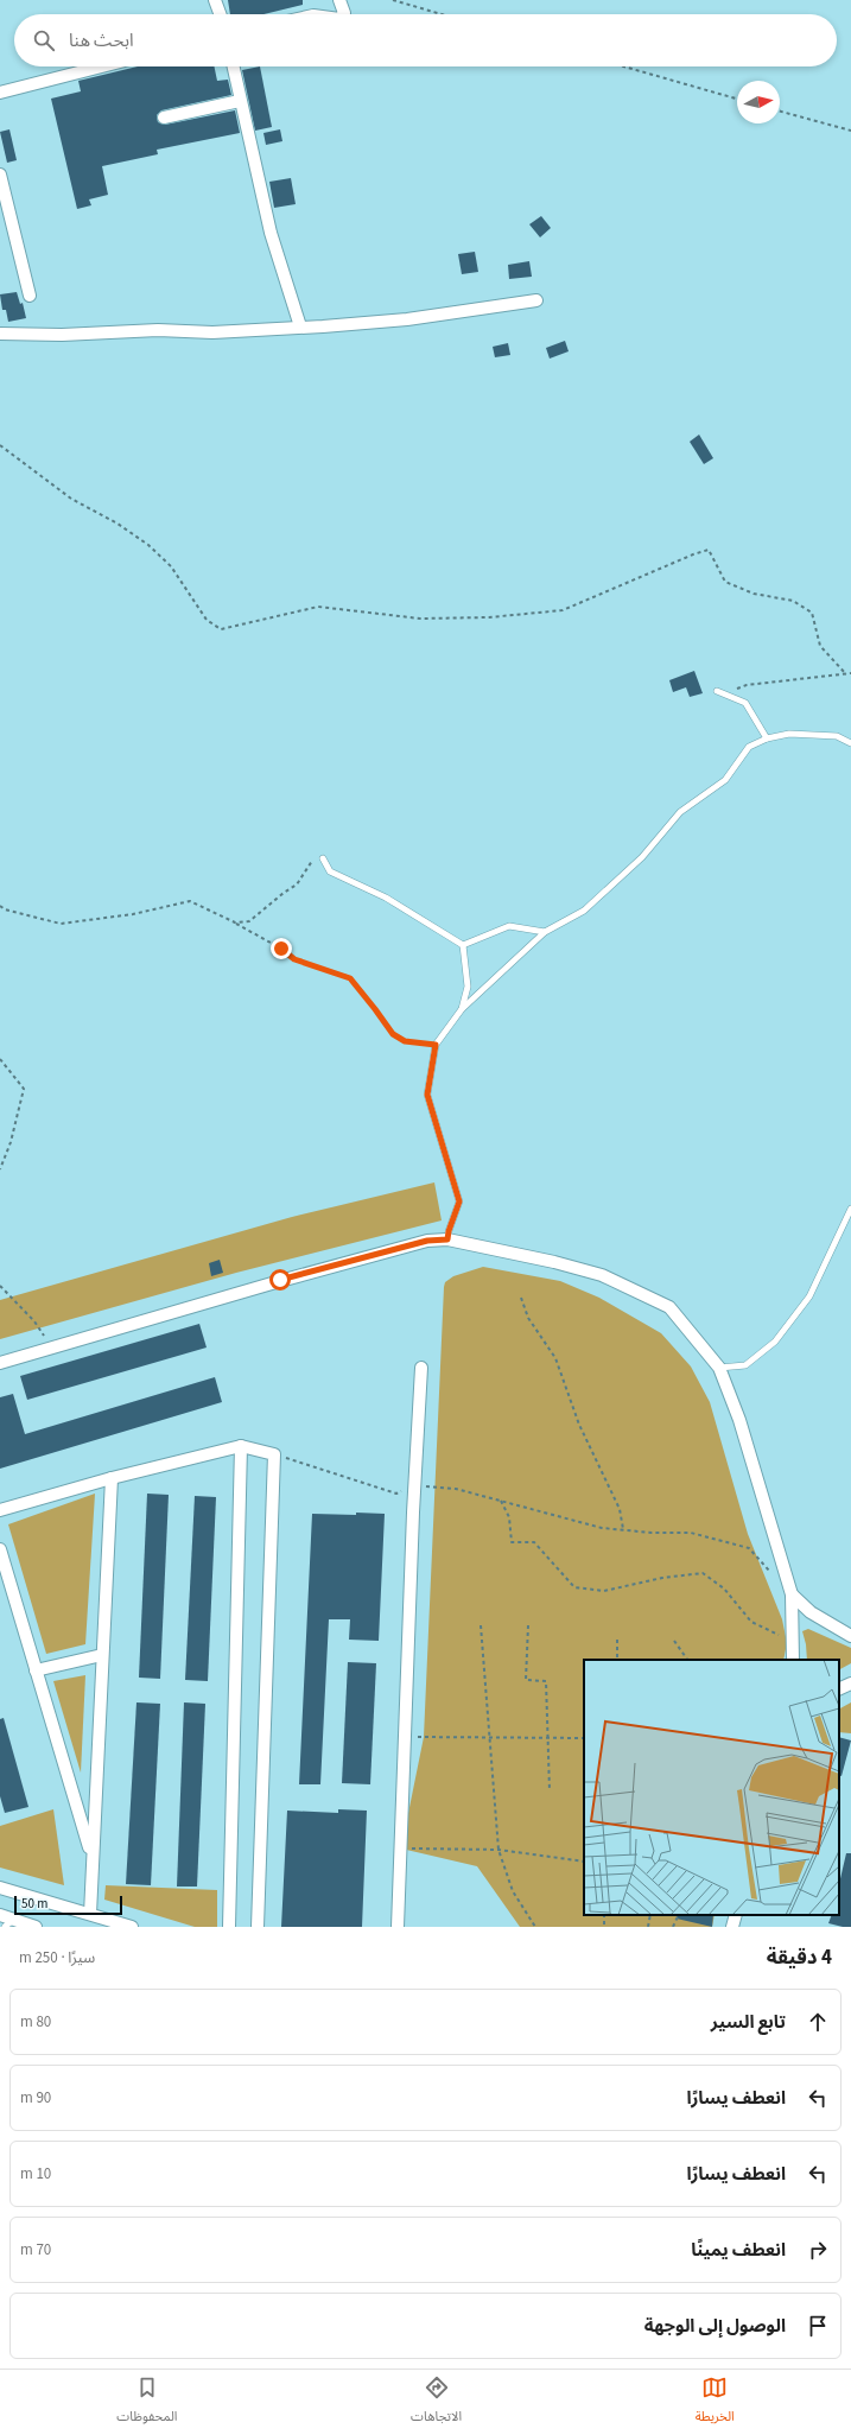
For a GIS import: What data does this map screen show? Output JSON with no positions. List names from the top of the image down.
{
  "scale_bar": "50 m",
  "north": "right",
  "page": {
    "search": "ابحث هنا",
    "scale": "50 m",
    "heading": ["4 دقيقة", "سيرًا · 250 m"],
    "list": [
      ["تابع السير", "80 m"],
      ["انعطف يسارًا", "90 m"],
      ["انعطف يسارًا", "10 m"],
      ["انعطف يمينًا", "70 m"],
      "الوصول إلى الوجهة"
    ],
    "nav": ["الخريطة", "الاتجاهات", "المحفوظات"]
  }
}
